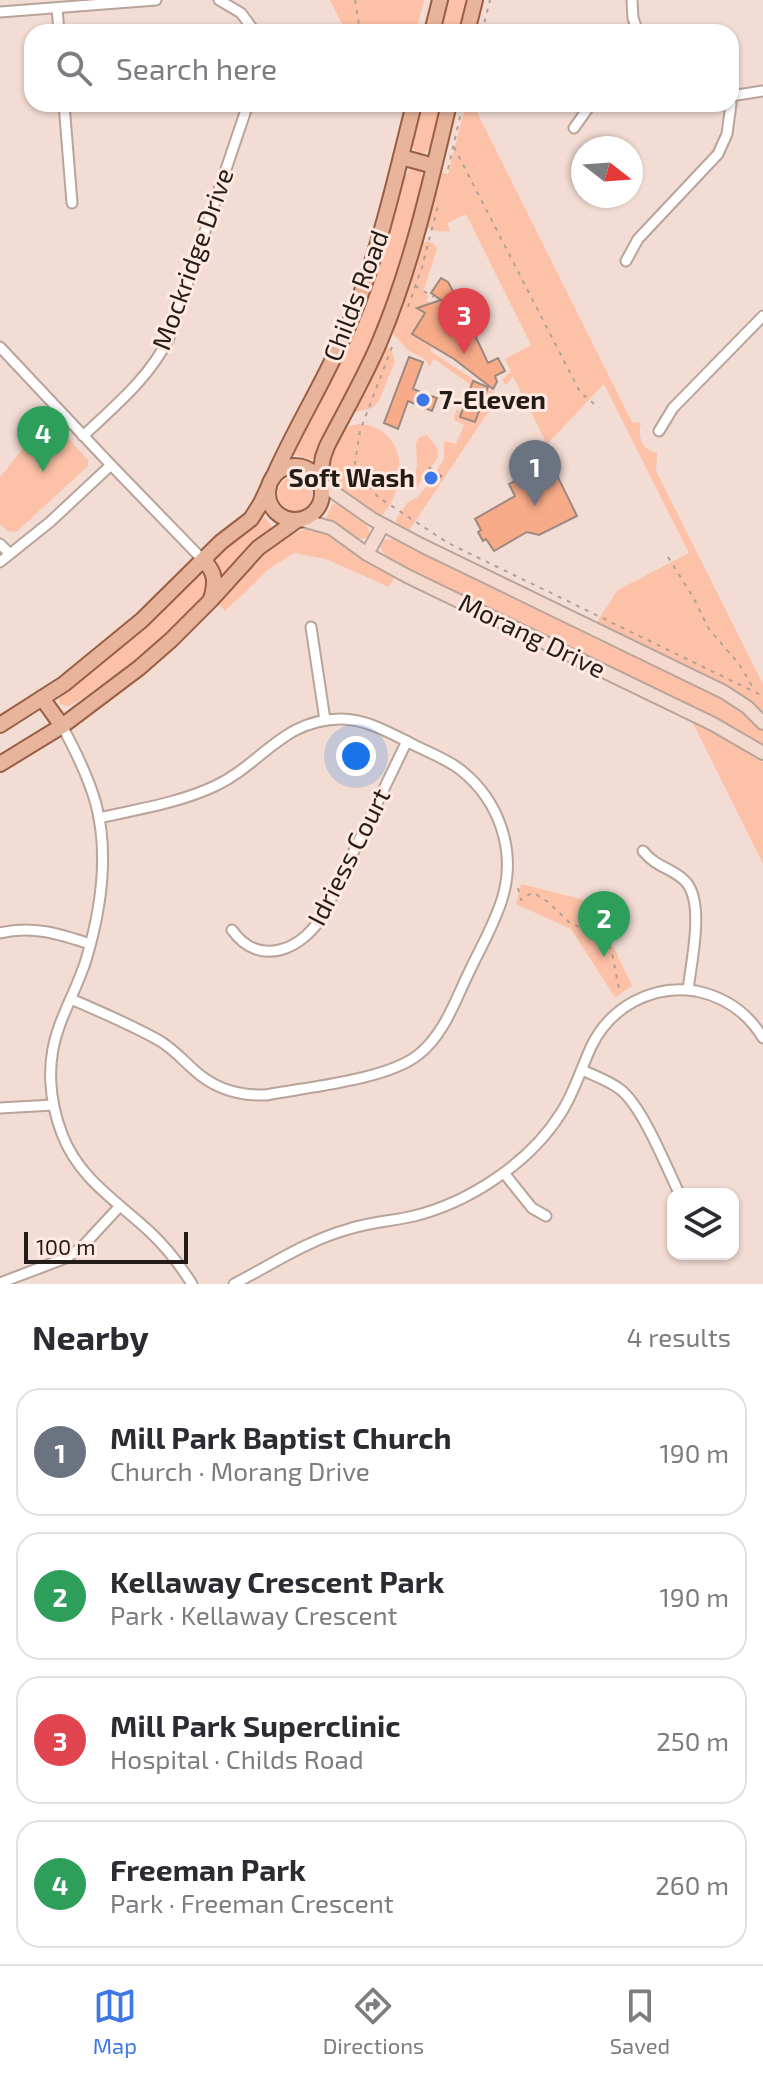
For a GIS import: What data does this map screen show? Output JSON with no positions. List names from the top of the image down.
{
  "streets": {
    "main road": ["Childs Road", "Morang Drive"],
    "street": ["Mockridge Drive", "Idriess Court"]
  },
  "crossings": [
    ["Childs Road", "Morang Drive"]
  ],
  "places": ["7-Eleven", "Soft Wash"],
  "scale_bar": "100 m",
  "north": "right",
  "page": {
    "search": "Search here",
    "pins": [
      "3",
      "4",
      "1",
      "2"
    ],
    "scale": "100 m",
    "heading": ["Nearby", "4 results"],
    "list": [
      {
        "mark": "1",
        "name": "Mill Park Baptist Church",
        "note": "Church · Morang Drive",
        "value": "190 m"
      },
      {
        "mark": "2",
        "name": "Kellaway Crescent Park",
        "note": "Park · Kellaway Crescent",
        "value": "190 m"
      },
      {
        "mark": "3",
        "name": "Mill Park Superclinic",
        "note": "Hospital · Childs Road",
        "value": "250 m"
      },
      {
        "mark": "4",
        "name": "Freeman Park",
        "note": "Park · Freeman Crescent",
        "value": "260 m"
      }
    ],
    "nav": ["Map", "Directions", "Saved"]
  }
}
